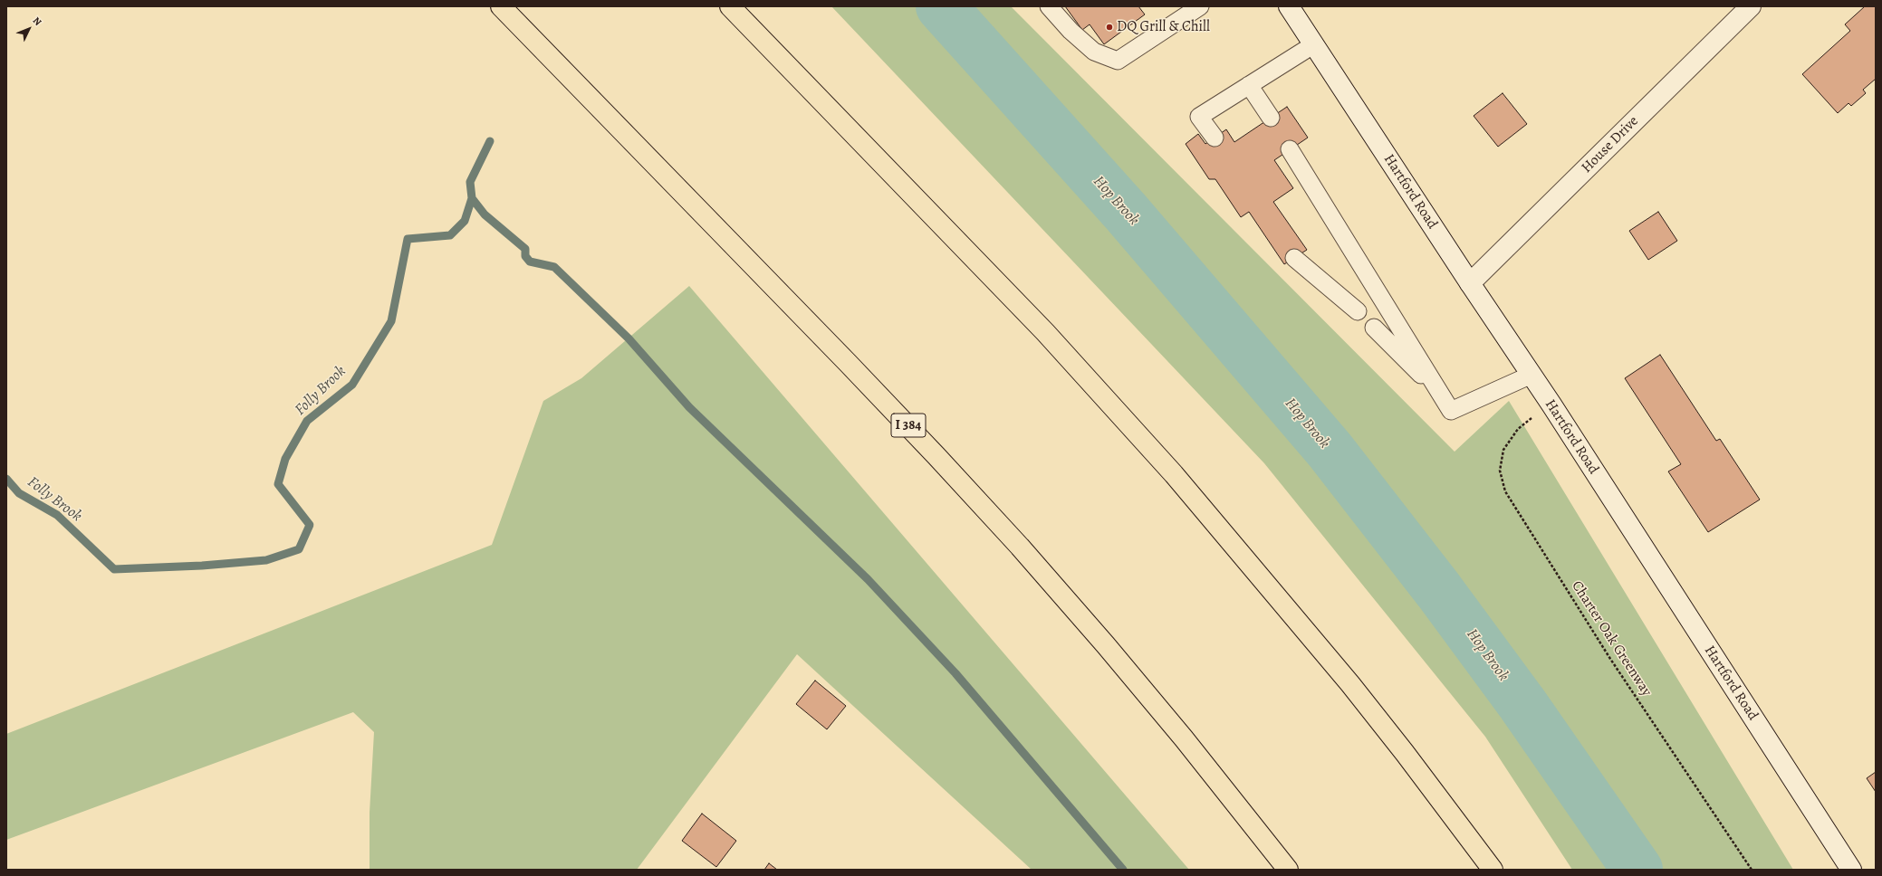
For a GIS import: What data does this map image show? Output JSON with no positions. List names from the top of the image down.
{
  "streets": {
    "highway": ["I 384"],
    "main road": ["House Drive", "Hartford Road"],
    "path": ["Charter Oak Greenway"]
  },
  "crossings": [
    ["House Drive", "Hartford Road"]
  ],
  "water": ["Hop Brook", "Folly Brook"],
  "places": ["DQ Grill & Chill"],
  "north": "top right"
}
